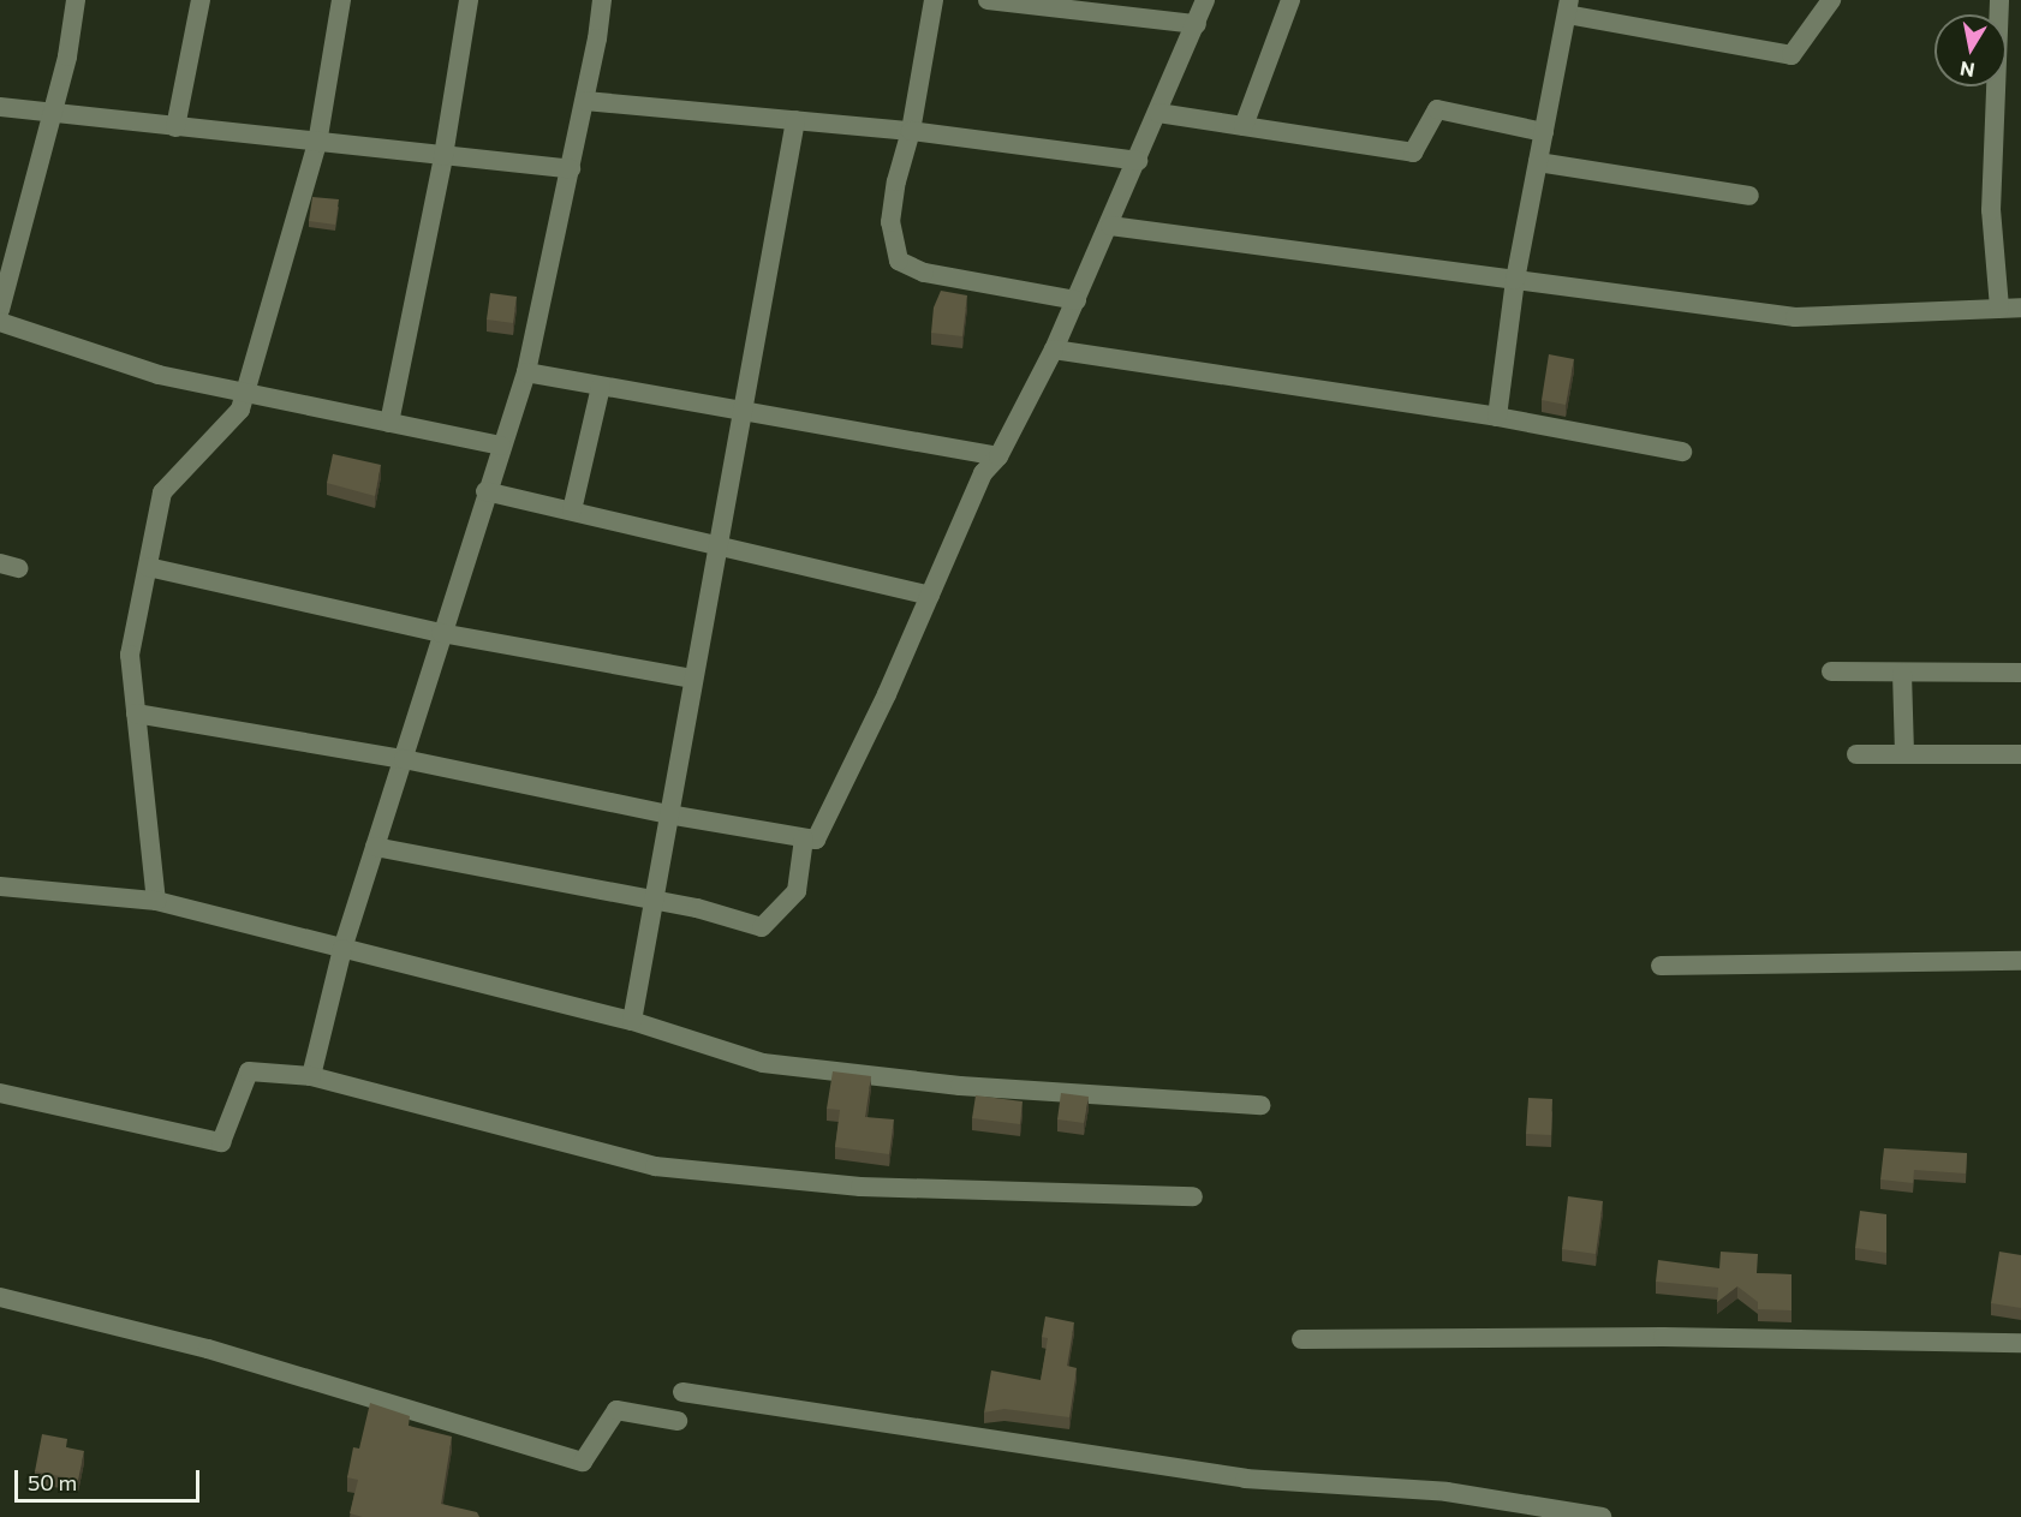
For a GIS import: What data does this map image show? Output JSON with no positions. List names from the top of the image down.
{
  "scale_bar": "50 m",
  "north": "bottom"
}
